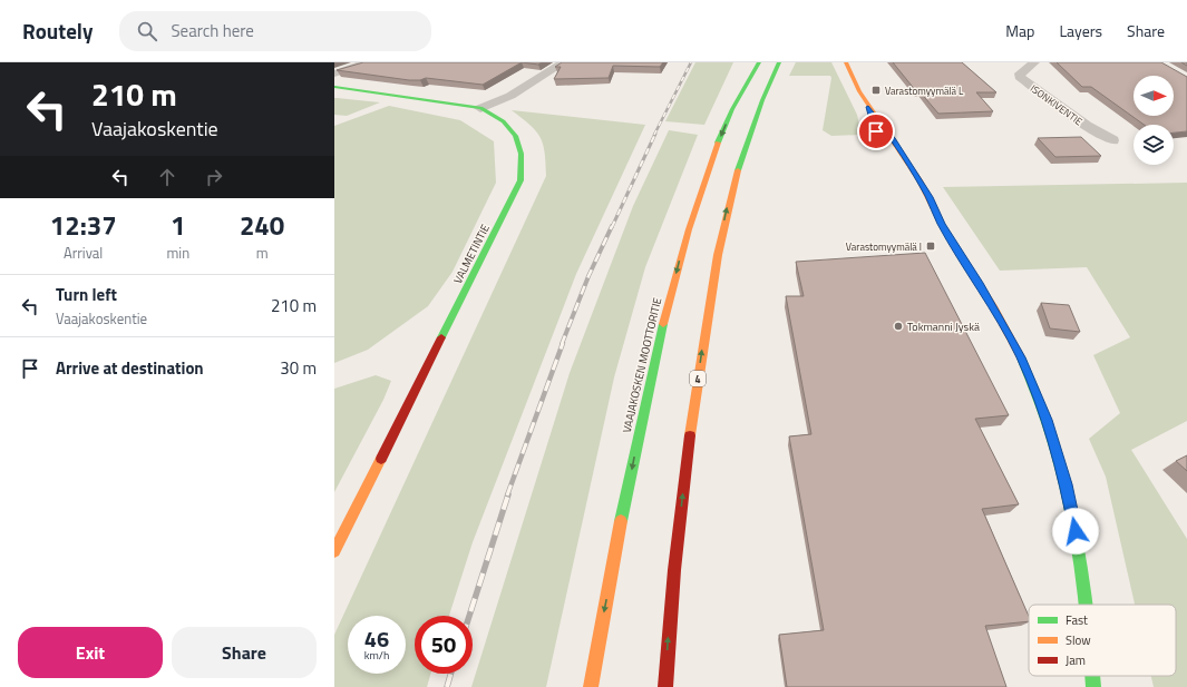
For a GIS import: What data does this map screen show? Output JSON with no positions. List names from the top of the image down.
{
  "streets": {
    "main road": ["VALMETINTIE", "VAAJAKOSKEN MOOTTORITIE", "4"],
    "street": ["ISONKIVENTIE"]
  },
  "places": {
    "transit": ["Varastomyymälä L", "Varastomyymälä I"],
    "other": ["Tokmanni Jyskä"]
  },
  "legend": ["Fast", "Slow", "Jam"],
  "north": "right",
  "page": {
    "header": "Routely",
    "search": "Search here",
    "nav": ["Map", "Layers", "Share"],
    "turn": ["210 m", "Vaajakoskentie"],
    "eta": [
      "12:37",
      "Arrival",
      "1",
      "min",
      "240",
      "m"
    ],
    "list": [
      {
        "name": "Turn left",
        "note": "Vaajakoskentie",
        "value": "210 m"
      },
      {
        "name": "Arrive at destination",
        "value": "30 m"
      }
    ],
    "speed": "46 km/h",
    "limit": "50",
    "buttons": ["Exit", "Share"]
  }
}
